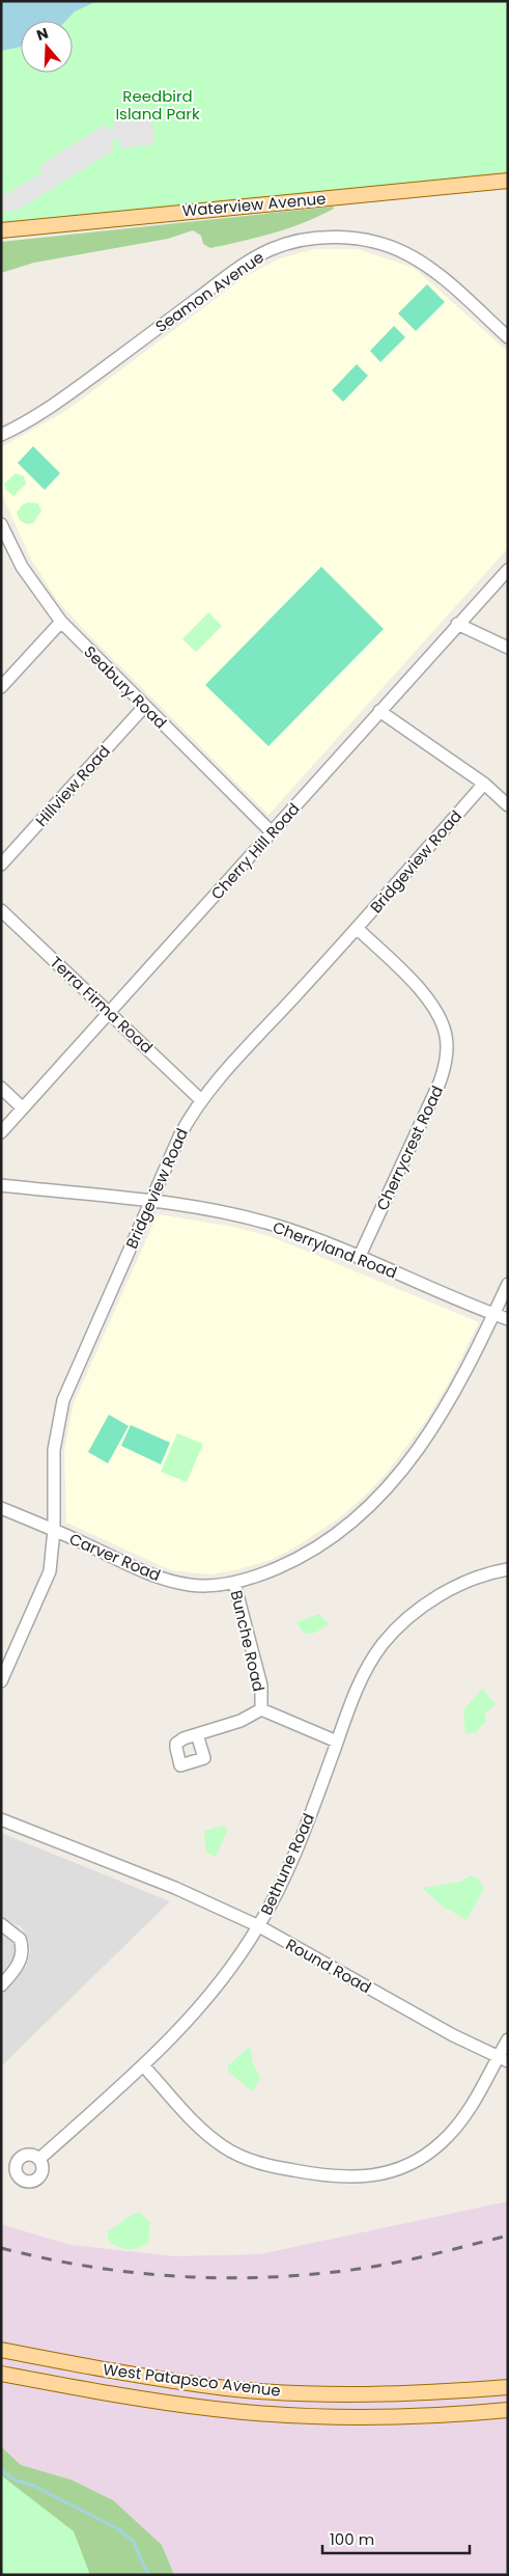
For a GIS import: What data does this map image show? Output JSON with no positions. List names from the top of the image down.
{
  "streets": {
    "main road": ["Waterview Avenue", "West Patapsco Avenue"],
    "street": [
      "Seamon Avenue",
      "Seabury Road",
      "Hillview Road",
      "Cherry Hill Road",
      "Bridgeview Road",
      "Terra Firma Road",
      "Cherrycrest Road",
      "Cherryland Road",
      "Carver Road",
      "Bunche Road",
      "Bethune Road",
      "Round Road"
    ]
  },
  "crossings": [
    ["Seabury Road", "Hillview Road"],
    ["Seabury Road", "Cherry Hill Road"],
    ["Cherry Hill Road", "Terra Firma Road"],
    ["Bridgeview Road", "Terra Firma Road"],
    ["Bridgeview Road", "Cherrycrest Road"],
    ["Bridgeview Road", "Cherryland Road"],
    ["Bridgeview Road", "Carver Road"],
    ["Cherrycrest Road", "Cherryland Road"],
    ["Cherryland Road", "Carver Road"],
    ["Carver Road", "Bunche Road"],
    ["Bunche Road", "Bethune Road"],
    ["Bethune Road", "Round Road"]
  ],
  "parks": ["Reedbird Island Park"],
  "scale_bar": "100 m",
  "north": "top"
}
